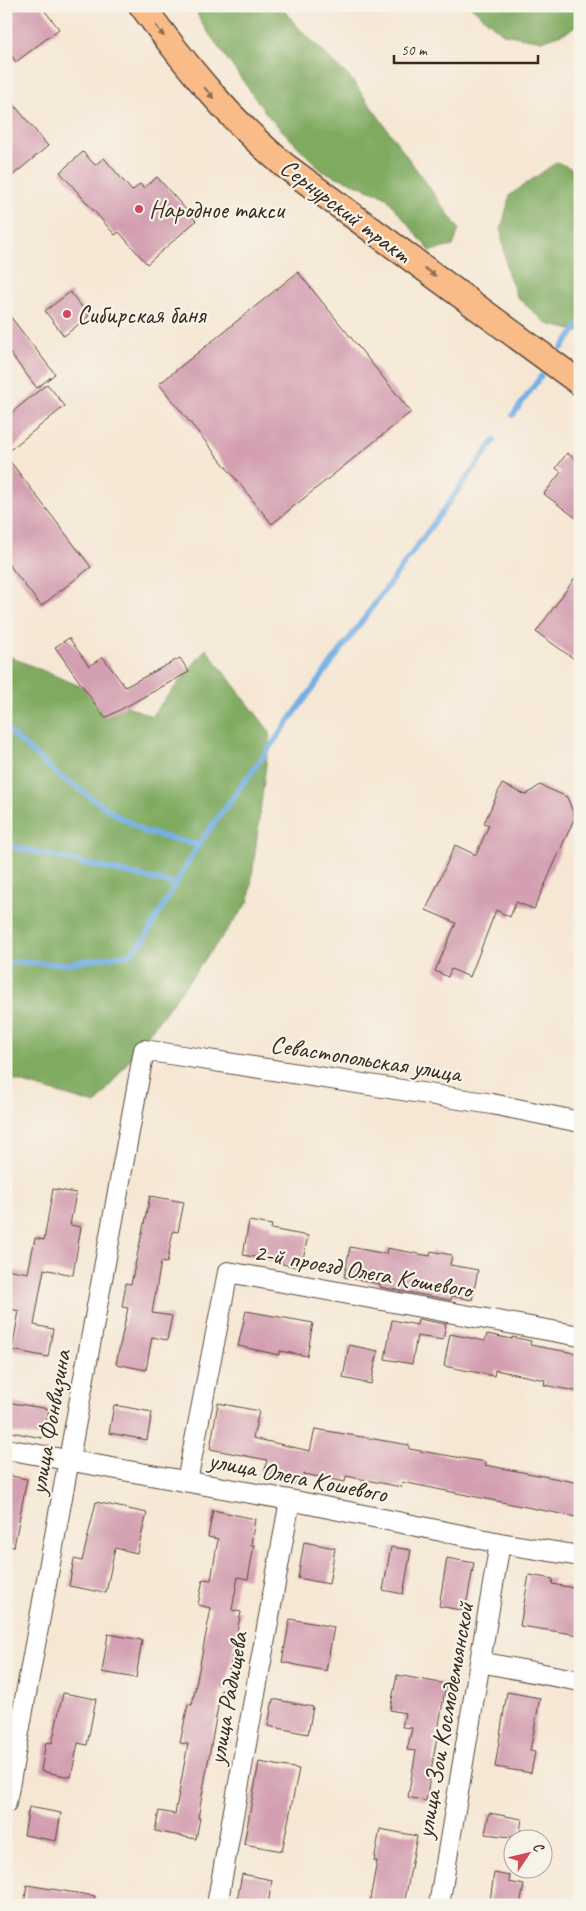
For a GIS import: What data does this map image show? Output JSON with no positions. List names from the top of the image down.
{
  "streets": {
    "main road": ["Сернурский тракт"],
    "street": [
      "Севастопольская улица",
      "2-й проезд Олега Кошевого",
      "улица Фонвизина",
      "улица Олега Кошевого",
      "улица Радищева",
      "улица Зои Космодемьянской"
    ]
  },
  "crossings": [
    ["Севастопольская улица", "улица Фонвизина"],
    ["2-й проезд Олега Кошевого", "улица Олега Кошевого"],
    ["улица Фонвизина", "улица Олега Кошевого"],
    ["улица Олега Кошевого", "улица Радищева"],
    ["улица Олега Кошевого", "улица Зои Космодемьянской"]
  ],
  "one_way": ["Сернурский тракт"],
  "places": ["Народное такси", "Сибирская баня"],
  "scale_bar": "50 m",
  "north": "top right"
}
